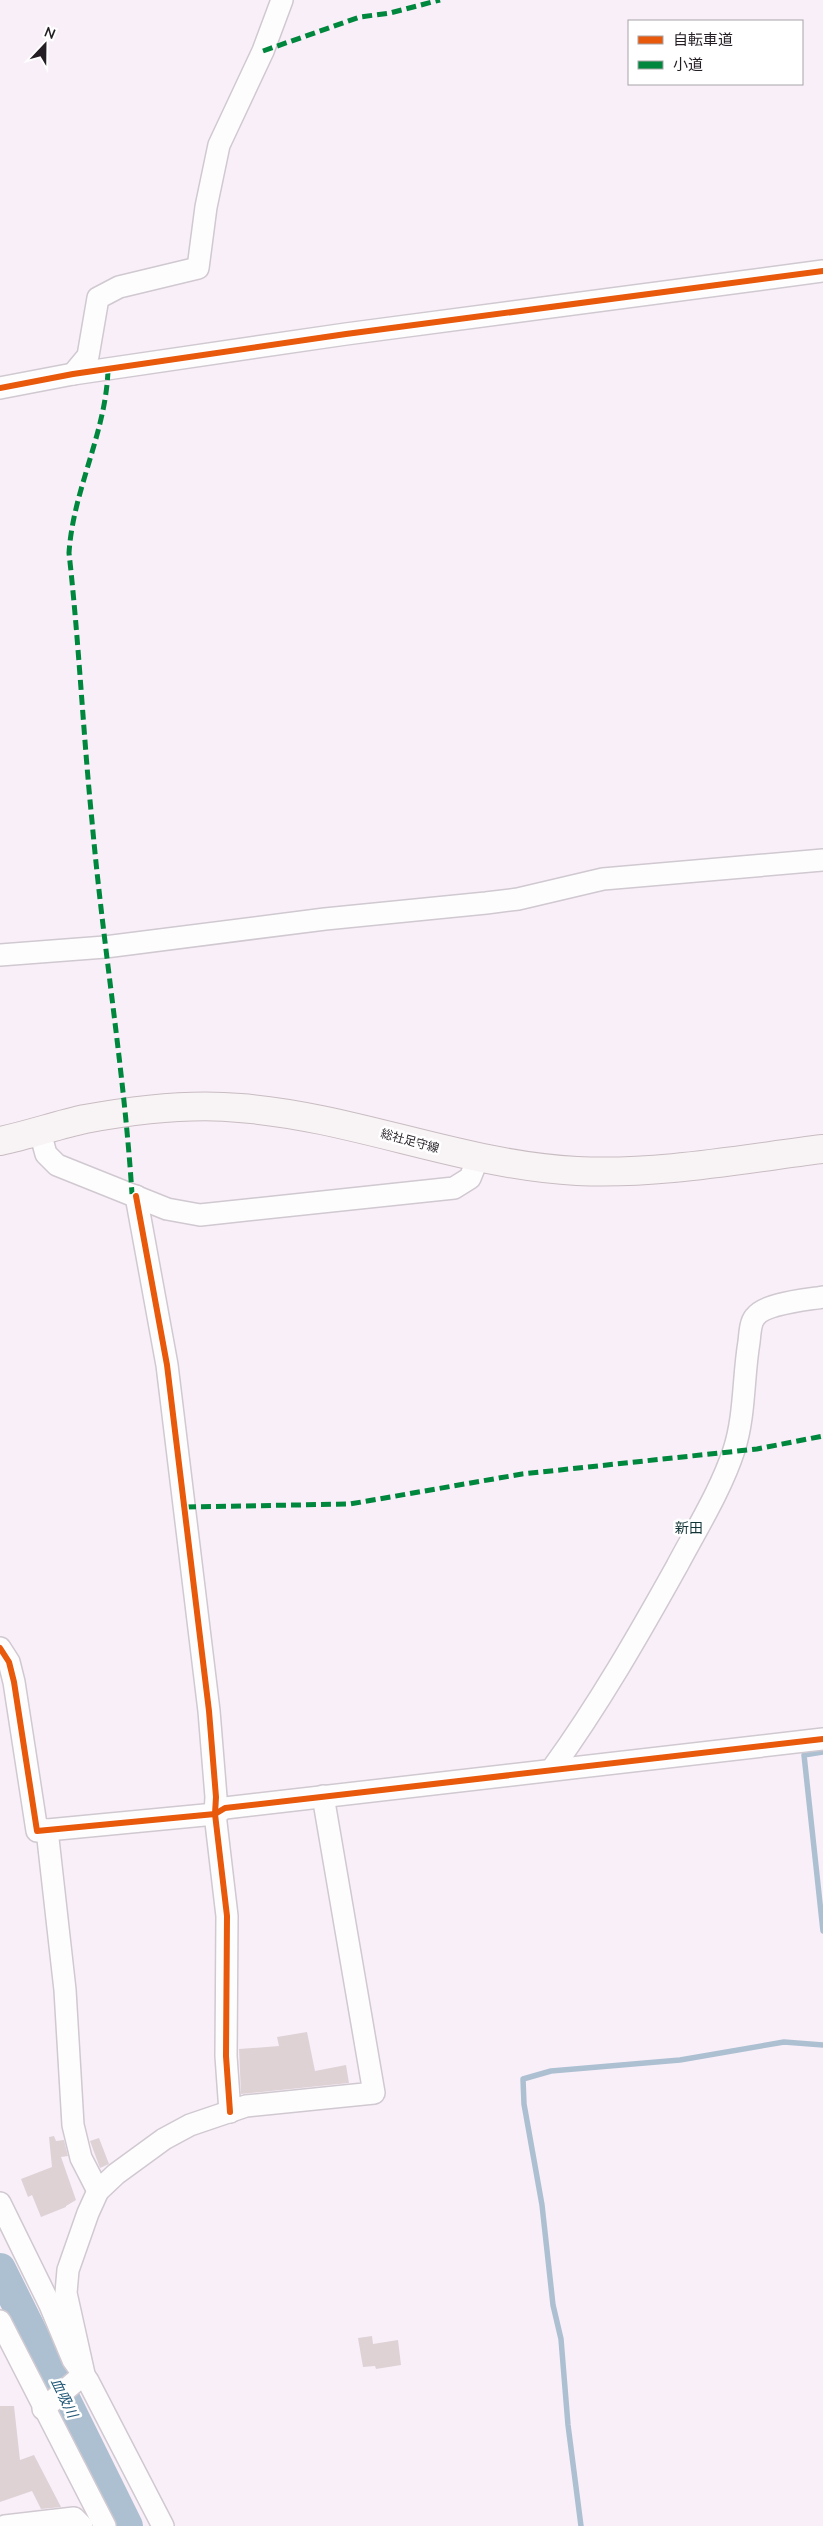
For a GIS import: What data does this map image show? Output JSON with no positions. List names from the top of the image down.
{
  "streets": {
    "main road": ["総社足守線"]
  },
  "districts": ["新田"],
  "water": ["血吸川"],
  "legend": ["自転車道", "小道"],
  "north": "top"
}
